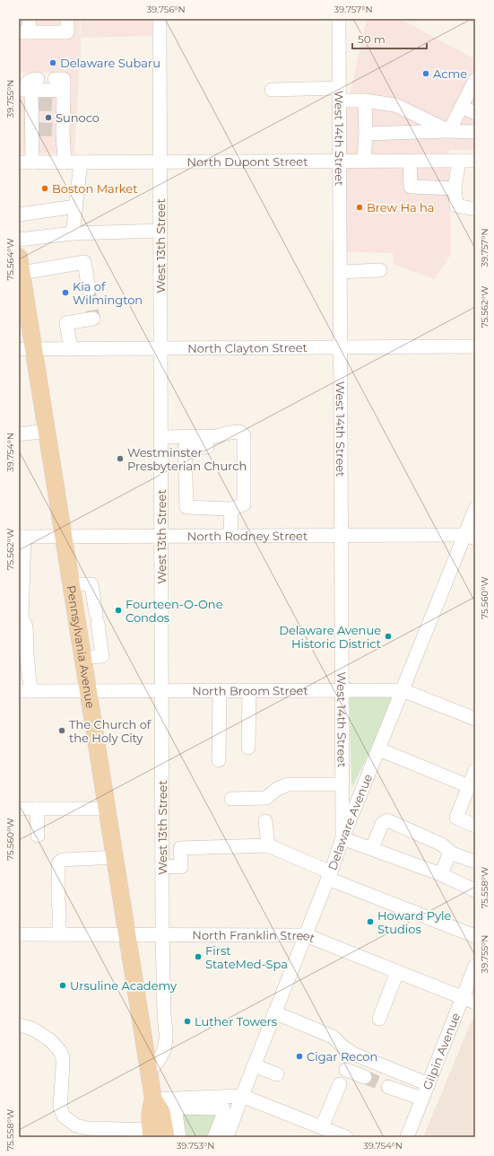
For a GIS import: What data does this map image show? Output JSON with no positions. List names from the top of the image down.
{
  "streets": {
    "main road": ["Pennsylvania Avenue"],
    "street": [
      "West 14th Street",
      "North Dupont Street",
      "West 13th Street",
      "North Clayton Street",
      "North Rodney Street",
      "North Broom Street",
      "Delaware Avenue",
      "North Franklin Street",
      "Gilpin Avenue"
    ]
  },
  "crossings": [
    ["West 14th Street", "North Dupont Street"],
    ["West 14th Street", "North Clayton Street"],
    ["West 14th Street", "North Rodney Street"],
    ["West 14th Street", "North Broom Street"],
    ["West 14th Street", "Delaware Avenue"],
    ["North Dupont Street", "West 13th Street"],
    ["West 13th Street", "North Clayton Street"],
    ["West 13th Street", "North Rodney Street"],
    ["West 13th Street", "Pennsylvania Avenue"],
    ["West 13th Street", "North Broom Street"],
    ["West 13th Street", "North Franklin Street"],
    ["North Clayton Street", "Pennsylvania Avenue"],
    ["North Rodney Street", "Pennsylvania Avenue"],
    ["North Rodney Street", "Delaware Avenue"],
    ["Pennsylvania Avenue", "North Broom Street"],
    ["Pennsylvania Avenue", "North Franklin Street"],
    ["North Broom Street", "Delaware Avenue"],
    ["Delaware Avenue", "North Franklin Street"],
    ["North Franklin Street", "Gilpin Avenue"]
  ],
  "places": [
    "Delaware Subaru",
    "Acme",
    "Sunoco",
    "Boston Market",
    "Brew Ha ha",
    "Kia of Wilmington",
    "Westminster Presbyterian Church",
    "Fourteen-O-One Condos",
    "Delaware Avenue Historic District",
    "The Church of the Holy City",
    "Howard Pyle Studios",
    "First StateMed-Spa",
    "Ursuline Academy",
    "Luther Towers",
    "Cigar Recon"
  ],
  "scale_bar": "50 m",
  "coordinates": [
    "39.756°N",
    "39.757°N",
    "39.755°N",
    "75.564°W",
    "75.562°W",
    "39.754°N",
    "75.560°W",
    "75.558°W",
    "39.753°N"
  ]
}
